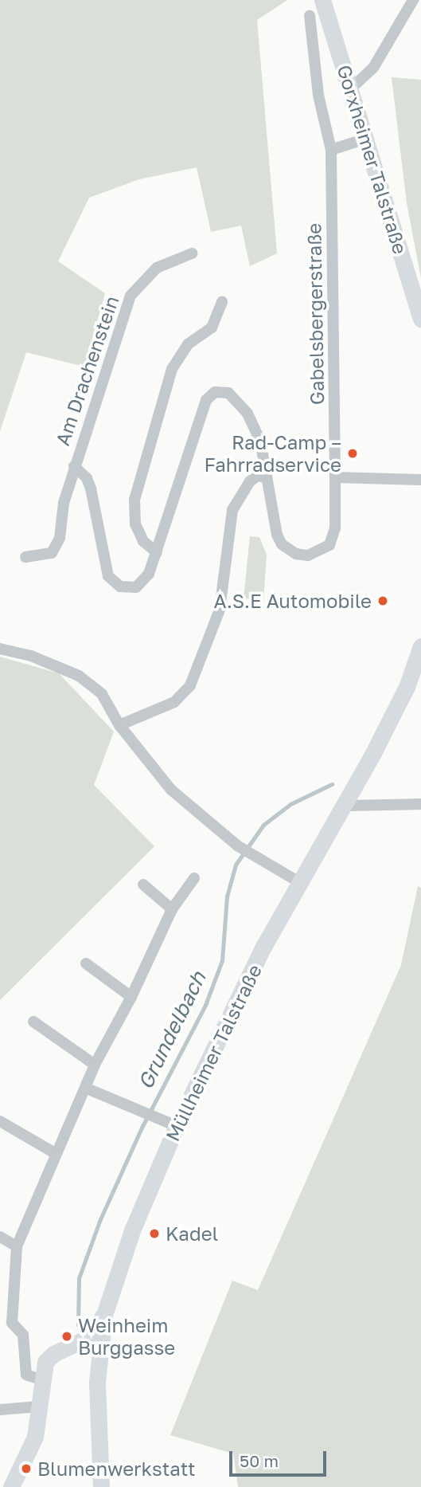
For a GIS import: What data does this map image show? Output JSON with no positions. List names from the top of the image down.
{
  "streets": {
    "main road": ["Gorxheimer Talstraße", "Müllheimer Talstraße"],
    "street": ["Gabelsbergerstraße", "Am Drachenstein"]
  },
  "crossings": [
    ["Gabelsbergerstraße", "Am Drachenstein"]
  ],
  "water": ["Grundelbach"],
  "places": [
    "Rad-Camp – Fahrradservice",
    "A.S.E Automobile",
    "Kadel",
    "Weinheim Burggasse",
    "Blumenwerkstatt"
  ],
  "scale_bar": "50 m"
}
